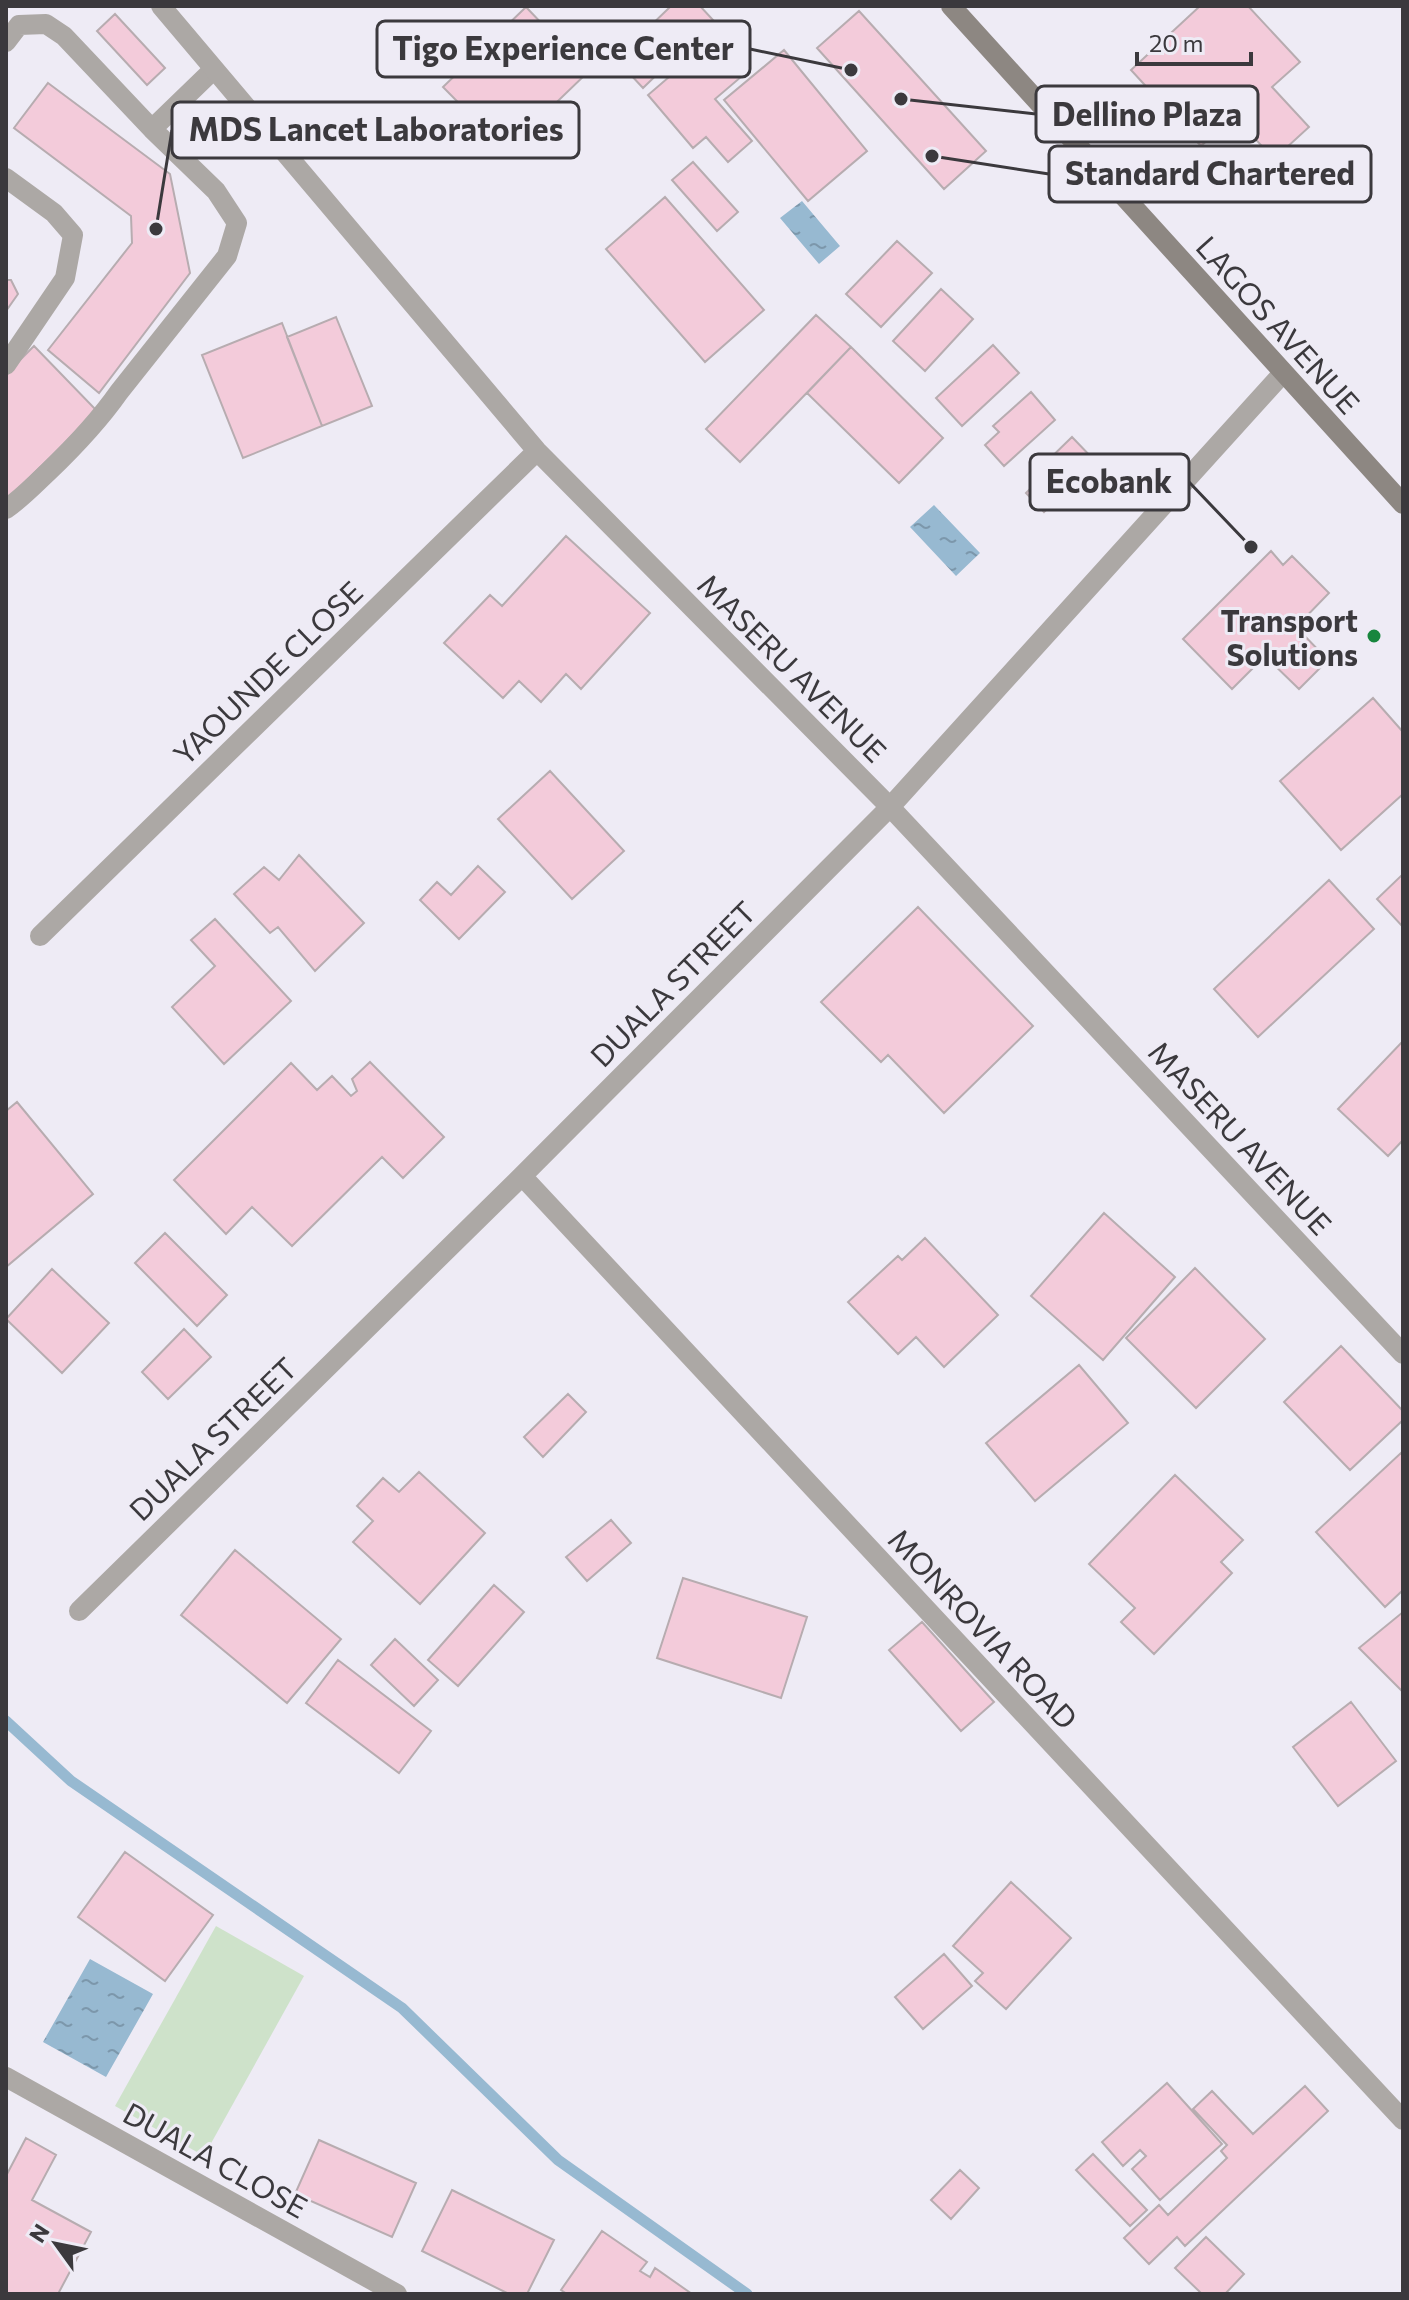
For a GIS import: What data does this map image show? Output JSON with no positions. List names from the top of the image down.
{
  "streets": {
    "street": [
      "LAGOS AVENUE",
      "MASERU AVENUE",
      "YAOUNDE CLOSE",
      "DUALA STREET",
      "MONROVIA ROAD",
      "DUALA CLOSE"
    ]
  },
  "crossings": [
    ["LAGOS AVENUE", "DUALA STREET"],
    ["MASERU AVENUE", "YAOUNDE CLOSE"],
    ["MASERU AVENUE", "DUALA STREET"],
    ["DUALA STREET", "MONROVIA ROAD"]
  ],
  "places": [
    "Tigo Experience Center",
    "Dellino Plaza",
    "Standard Chartered",
    "MDS Lancet Laboratories",
    "Ecobank",
    "Transport Solutions"
  ],
  "scale_bar": "20 m",
  "north": "top left"
}
